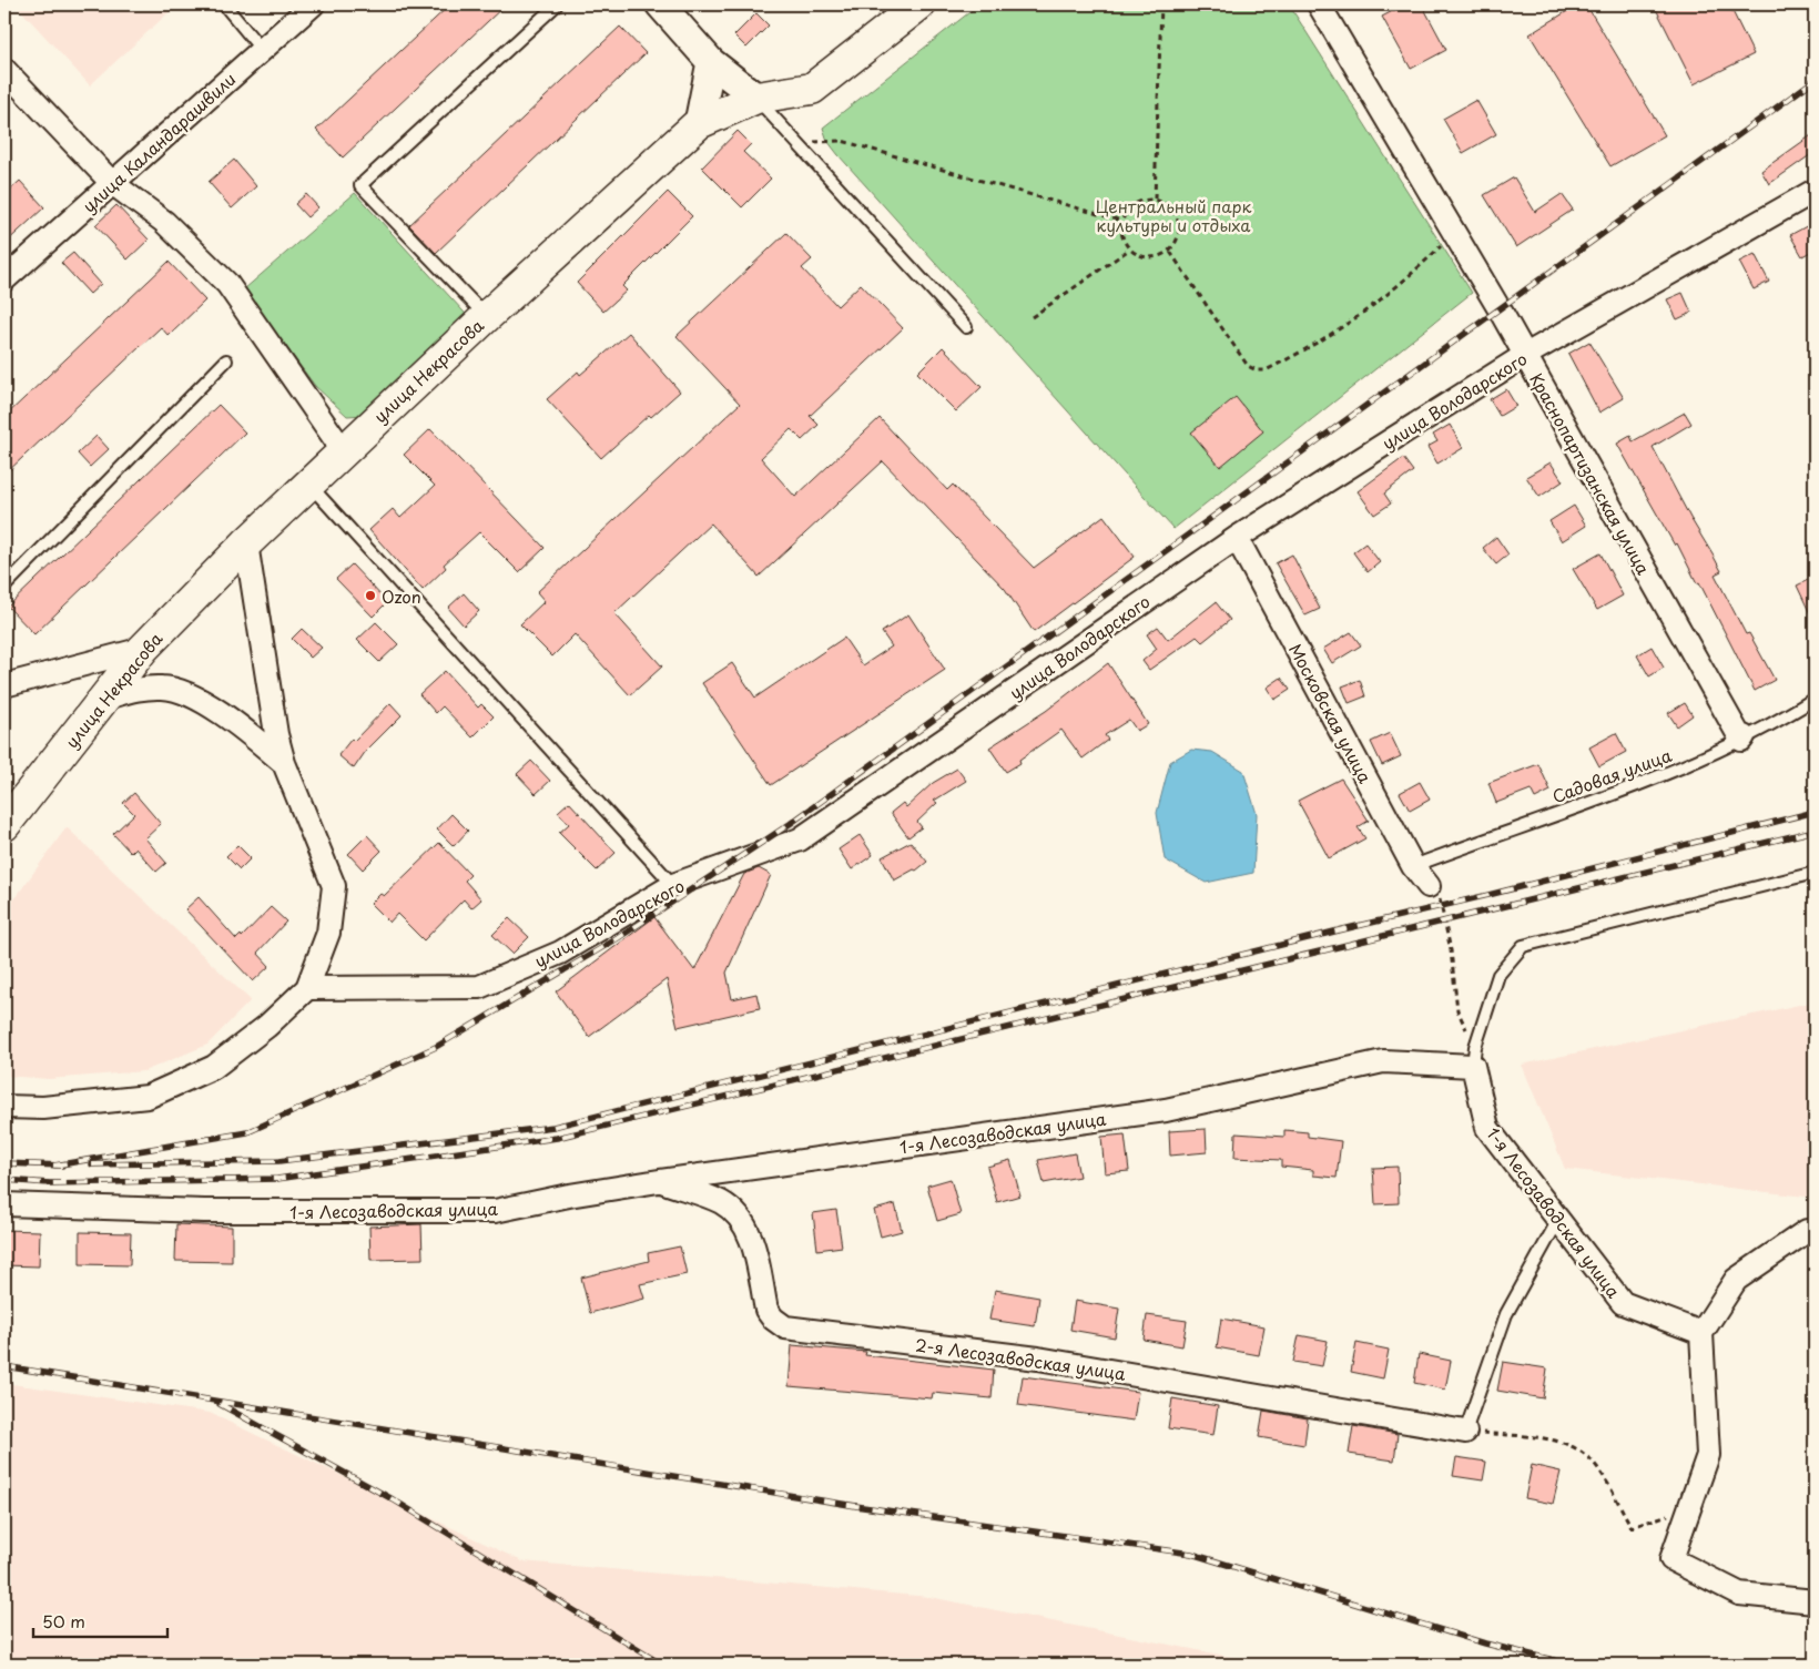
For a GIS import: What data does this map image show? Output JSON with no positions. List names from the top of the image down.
{
  "streets": {
    "main road": ["улица Некрасова"],
    "street": [
      "улица Каландарашвили",
      "улица Володарского",
      "Краснопартизанская улица",
      "Московская улица",
      "1-я Лесозаводская улица",
      "2-я Лесозаводская улица"
    ],
    "lane": ["Садовая улица"]
  },
  "crossings": [
    ["улица Володарского", "Краснопартизанская улица"],
    ["улица Володарского", "Московская улица"],
    ["Краснопартизанская улица", "Садовая улица"],
    ["Московская улица", "Садовая улица"],
    ["1-я Лесозаводская улица", "2-я Лесозаводская улица"]
  ],
  "parks": ["Центральный парк культуры и отдыха"],
  "places": ["Ozon"],
  "scale_bar": "50 m"
}
